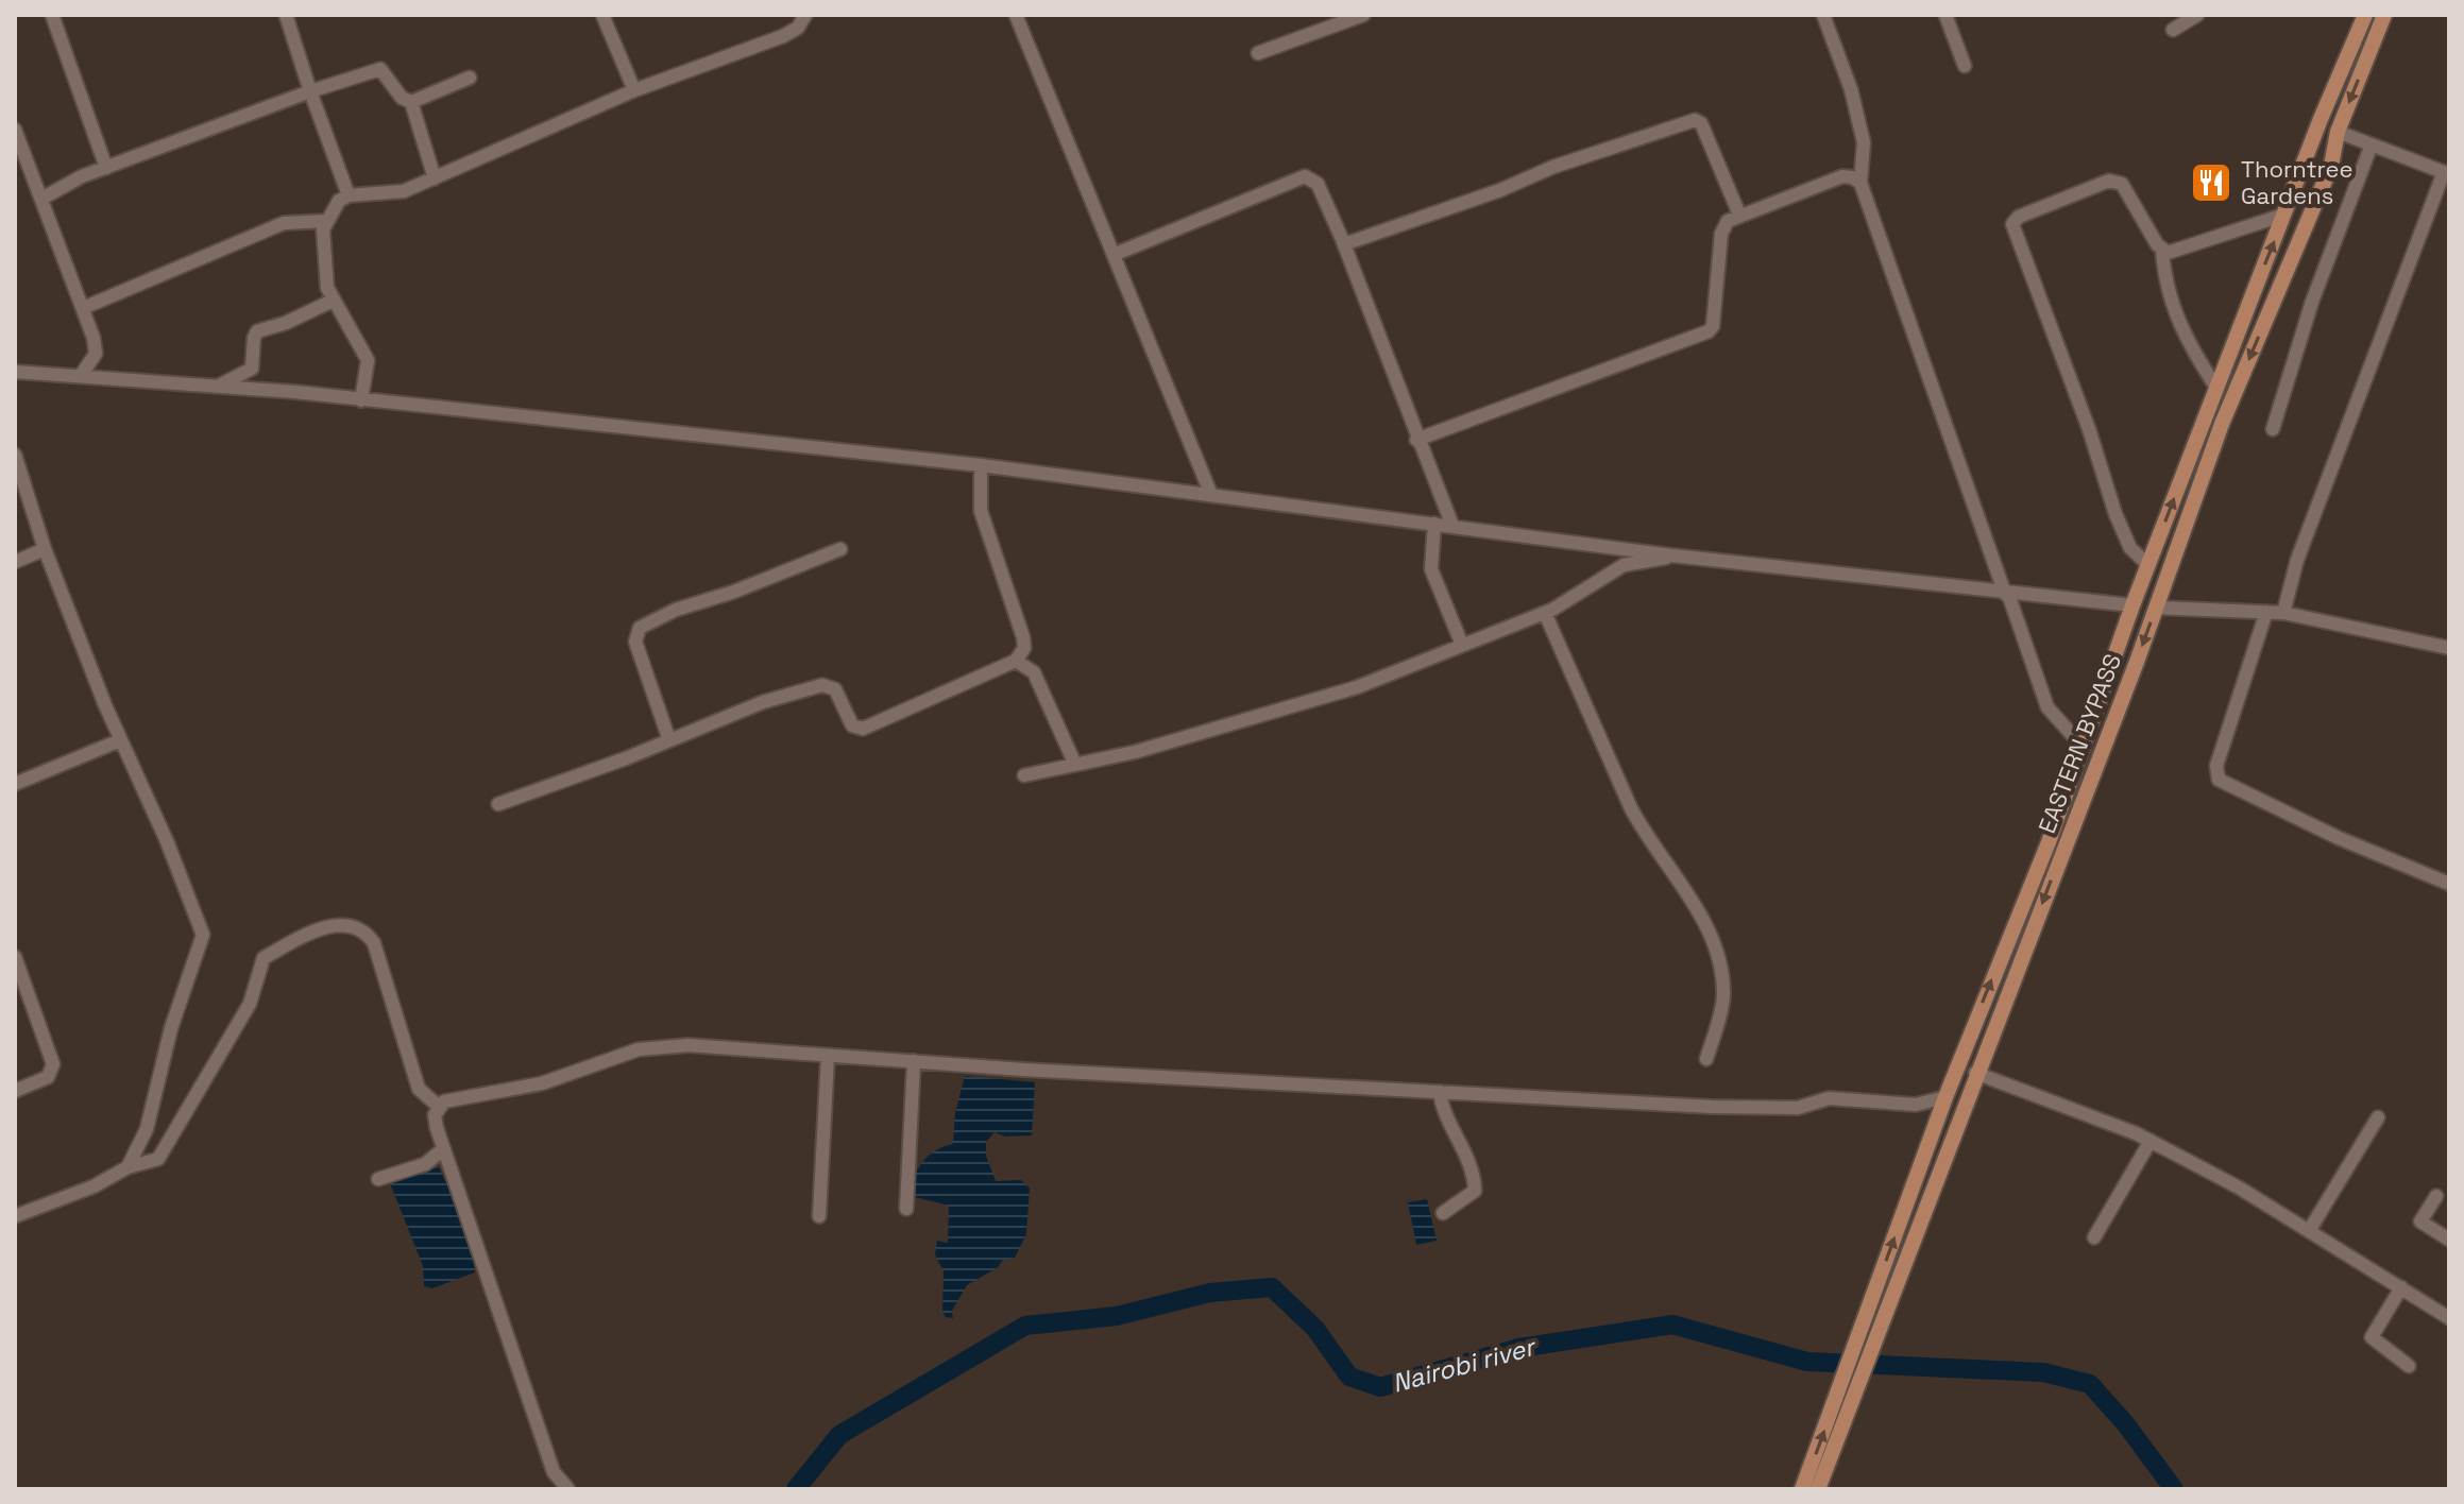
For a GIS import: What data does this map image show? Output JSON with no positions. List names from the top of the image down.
{
  "streets": {
    "main road": ["EASTERN BYPASS"]
  },
  "water": ["Nairobi river"],
  "places": {
    "restaurant": ["Thorntree Gardens"]
  }
}
